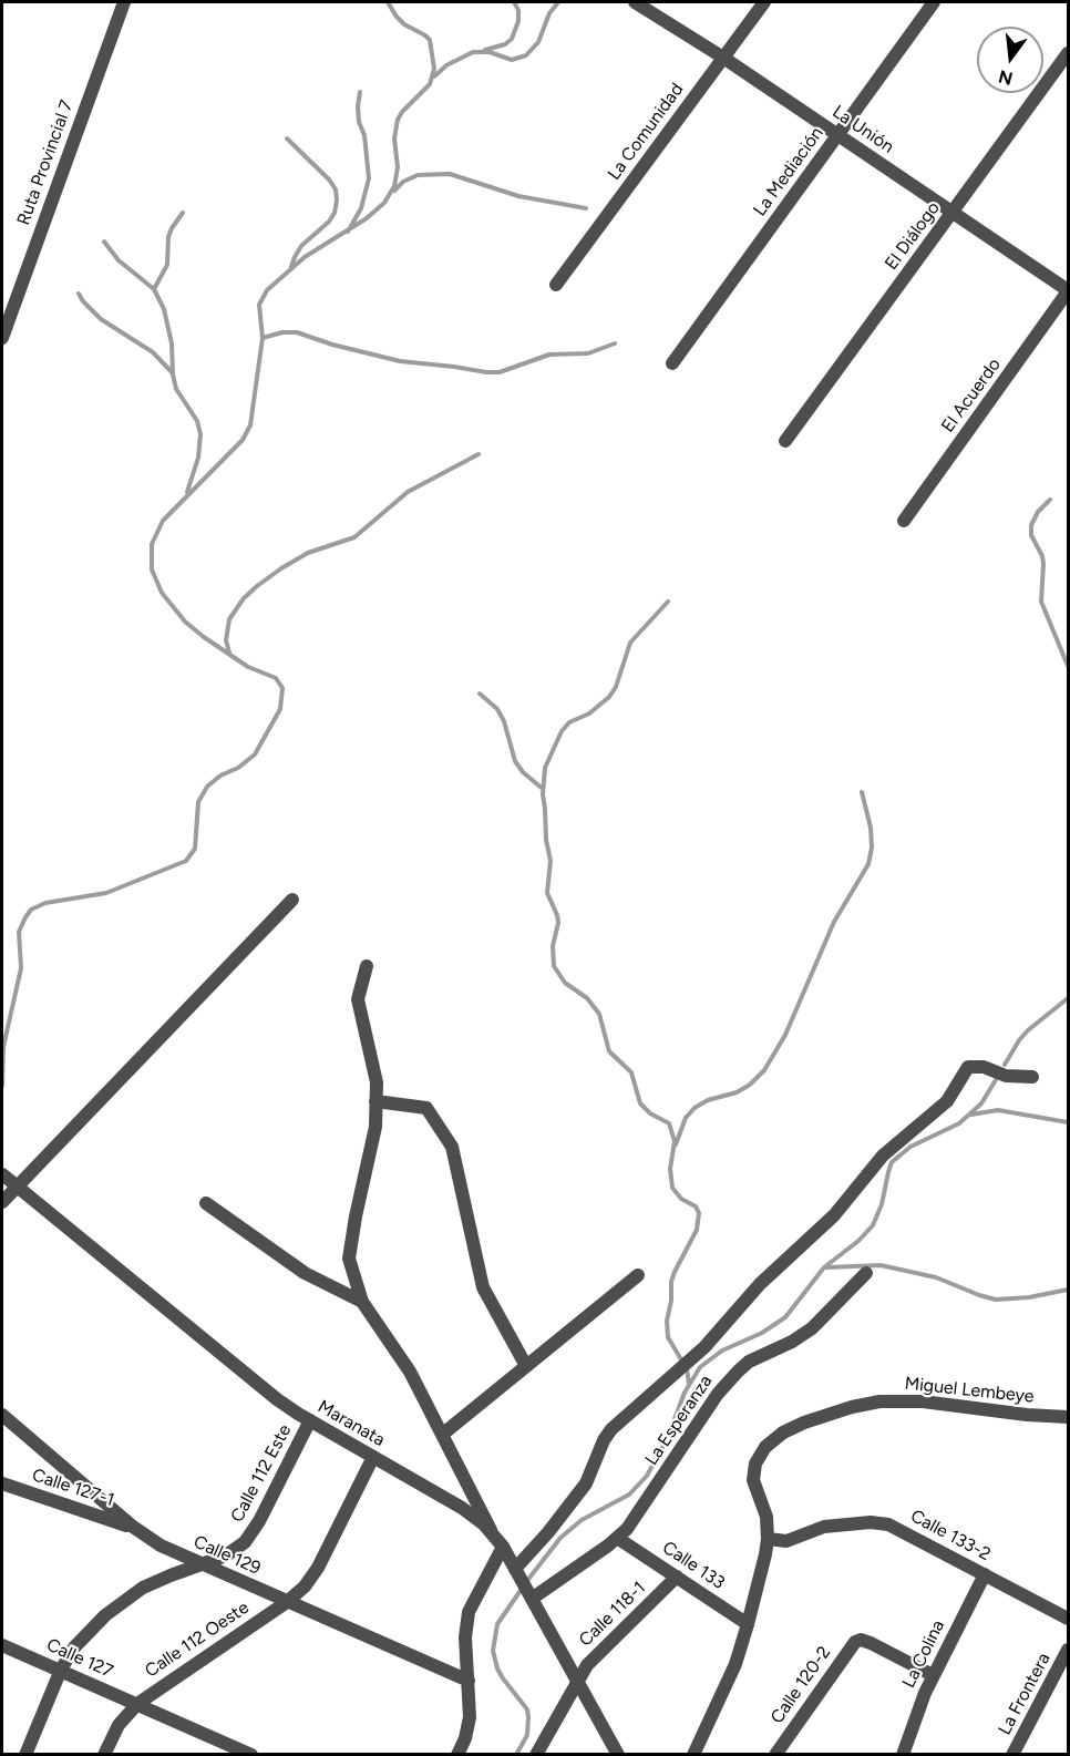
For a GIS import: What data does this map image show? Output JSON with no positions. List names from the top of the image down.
{
  "streets": {
    "street": [
      "La Unión",
      "La Comunidad",
      "Ruta Provincial 7",
      "La Mediación",
      "El Diálogo",
      "El Acuerdo",
      "Miguel Lembeye",
      "La Esperanza",
      "Maranata",
      "Calle 112 Este",
      "Calle 127-1",
      "Calle 133-2",
      "Calle 129",
      "Calle 133",
      "Calle 118-1",
      "Calle 112 Oeste",
      "La Colina",
      "Calle 127",
      "Calle 120-2",
      "La Frontera"
    ]
  },
  "crossings": [
    ["La Unión", "La Comunidad"],
    ["La Unión", "La Mediación"],
    ["La Unión", "El Diálogo"],
    ["La Unión", "El Acuerdo"],
    ["Miguel Lembeye", "Calle 133-2"],
    ["Miguel Lembeye", "Calle 133"],
    ["La Esperanza", "Maranata"],
    ["La Esperanza", "Calle 133"],
    ["Maranata", "Calle 112 Este"],
    ["Maranata", "Calle 118-1"],
    ["Maranata", "Calle 112 Oeste"],
    ["Calle 112 Este", "Calle 129"],
    ["Calle 112 Este", "Calle 127"],
    ["Calle 127-1", "Calle 129"],
    ["Calle 133-2", "La Colina"],
    ["Calle 129", "Calle 112 Oeste"],
    ["Calle 133", "Calle 118-1"],
    ["Calle 112 Oeste", "Calle 127"],
    ["La Colina", "Calle 120-2"]
  ],
  "north": "bottom"
}
